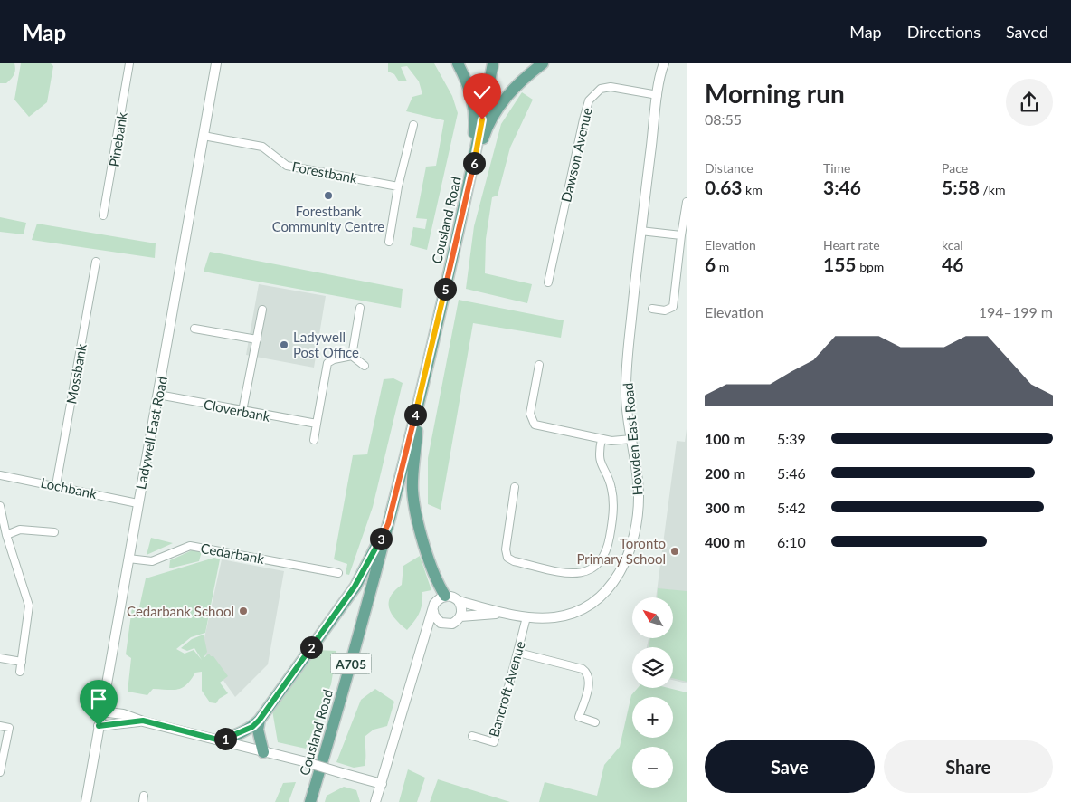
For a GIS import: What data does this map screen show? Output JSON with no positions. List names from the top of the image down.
{
  "streets": {
    "main road": ["Cousland Road", "A705"],
    "street": [
      "Pinebank",
      "Dawson Avenue",
      "Forestbank",
      "Mossbank",
      "Cloverbank",
      "Ladywell East Road",
      "Howden East Road",
      "Lochbank",
      "Cedarbank",
      "Bancroft Avenue"
    ]
  },
  "crossings": [
    ["Dawson Avenue", "Howden East Road"],
    ["Forestbank", "Ladywell East Road"],
    ["Mossbank", "Lochbank"],
    ["Cloverbank", "Ladywell East Road"],
    ["Ladywell East Road", "Lochbank"],
    ["Ladywell East Road", "Cedarbank"],
    ["Howden East Road", "Bancroft Avenue"]
  ],
  "places": [
    "Forestbank Community Centre",
    "Ladywell Post Office",
    "Toronto Primary School",
    "Cedarbank School"
  ],
  "north": "top left",
  "page": {
    "header": "Map",
    "nav": ["Map", "Directions", "Saved"],
    "heading": ["Morning run", "08:55"],
    "stats": [
      ["Distance", "0.63 km"],
      ["Time", "3:46"],
      ["Pace", "5:58 /km"],
      ["Elevation", "6 m"],
      ["Heart rate", "155 bpm"],
      ["kcal", "46"]
    ],
    "pins": [
      "6",
      "5",
      "4",
      "3",
      "2",
      "1"
    ],
    "chart": ["Elevation", "194–199 m"],
    "list": [
      {
        "name": "100 m",
        "note": "5:39"
      },
      {
        "name": "200 m",
        "note": "5:46"
      },
      {
        "name": "300 m",
        "note": "5:42"
      },
      {
        "name": "400 m",
        "note": "6:10"
      }
    ],
    "map_buttons": ["+", "−"],
    "buttons": ["Save", "Share"]
  }
}
